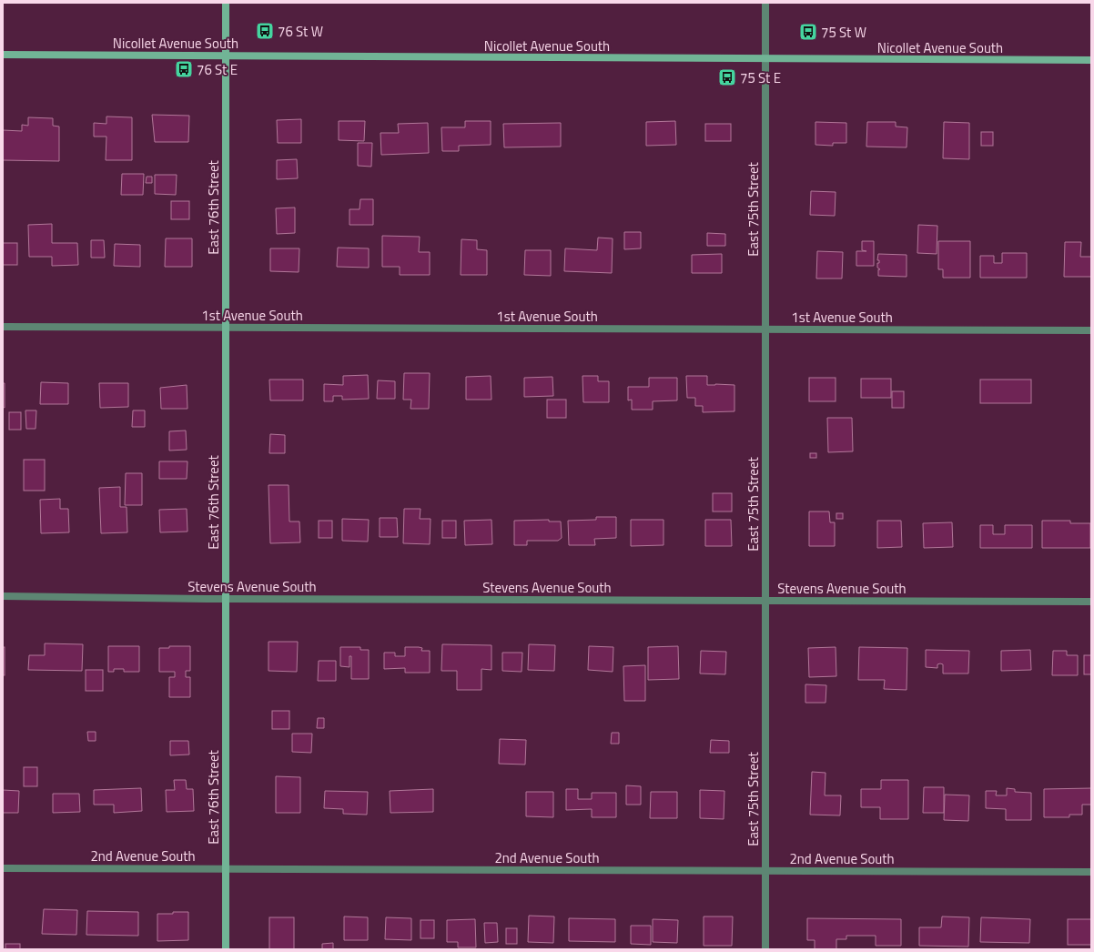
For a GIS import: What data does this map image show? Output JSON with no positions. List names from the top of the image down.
{
  "streets": {
    "main road": ["Nicollet Avenue South", "East 76th Street"],
    "street": [
      "East 75th Street",
      "1st Avenue South",
      "Stevens Avenue South",
      "2nd Avenue South"
    ]
  },
  "crossings": [
    ["Nicollet Avenue South", "East 76th Street"],
    ["Nicollet Avenue South", "East 75th Street"],
    ["East 76th Street", "1st Avenue South"],
    ["East 76th Street", "Stevens Avenue South"],
    ["East 76th Street", "2nd Avenue South"],
    ["East 75th Street", "1st Avenue South"],
    ["East 75th Street", "Stevens Avenue South"],
    ["East 75th Street", "2nd Avenue South"]
  ],
  "places": {
    "bus stop": [
      "76 St W",
      "75 St W",
      "76 St E",
      "75 St E"
    ]
  }
}
